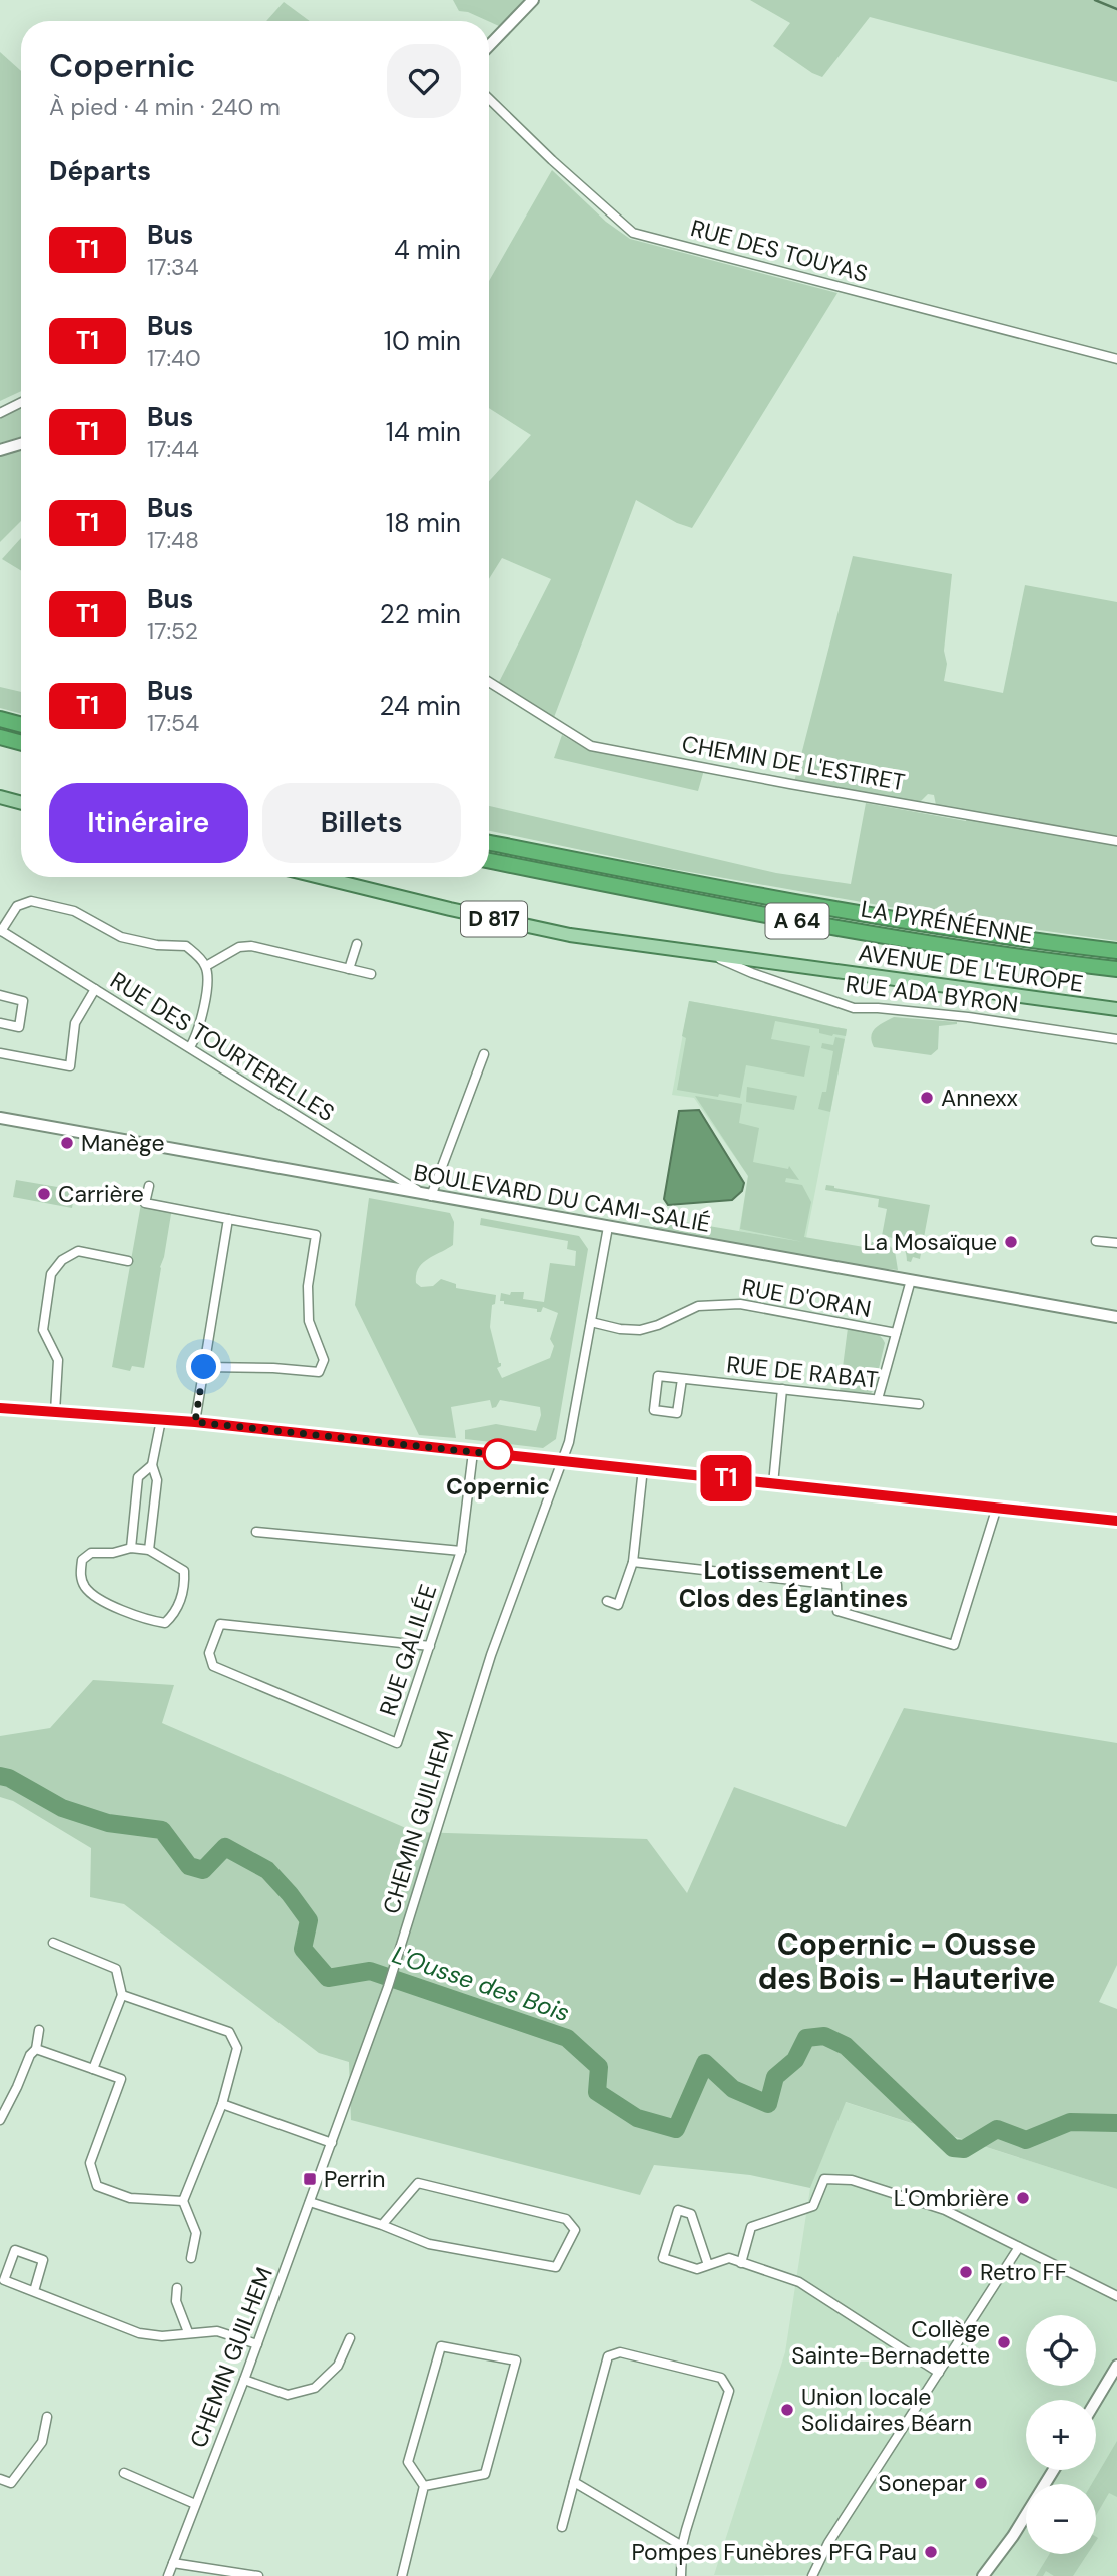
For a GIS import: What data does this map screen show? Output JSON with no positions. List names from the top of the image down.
{
  "streets": {
    "highway": ["A 64", "LA PYRÉNÉENNE"],
    "main road": ["D 817", "AVENUE DE L'EUROPE"],
    "street": [
      "RUE DES TOUYAS",
      "CHEMIN DE L'ESTIRET",
      "RUE ADA BYRON",
      "RUE DES TOURTERELLES",
      "BOULEVARD DU CAMI-SALIÉ",
      "RUE D'ORAN",
      "RUE DE RABAT",
      "RUE GALILÉE",
      "CHEMIN GUILHEM"
    ]
  },
  "crossings": [
    ["AVENUE DE L'EUROPE", "RUE ADA BYRON"],
    ["RUE DES TOURTERELLES", "BOULEVARD DU CAMI-SALIÉ"],
    ["BOULEVARD DU CAMI-SALIÉ", "CHEMIN GUILHEM"],
    ["RUE D'ORAN", "CHEMIN GUILHEM"]
  ],
  "districts": ["Lotissement Le Clos des Églantines", "Copernic - Ousse des Bois - Hauterive"],
  "water": ["L'Ousse des Bois"],
  "places": {
    "other": [
      "Annexx",
      "Manège",
      "Carrière",
      "La Mosaïque",
      "Copernic",
      "L'Ombrière",
      "Retro FF",
      "Collège Sainte-Bernadette",
      "Union locale Solidaires Béarn",
      "Sonepar",
      "Pompes Funèbres PFG Pau"
    ],
    "transit": ["Perrin"]
  },
  "lines": ["bus line T1"],
  "page": {
    "on_map": "T1",
    "heading": [
      ["Copernic", "À pied · 4 min · 240 m"],
      "Départs"
    ],
    "list": [
      {
        "mark": "T1",
        "name": "Bus",
        "note": "17:34",
        "value": "4 min"
      },
      {
        "mark": "T1",
        "name": "Bus",
        "note": "17:40",
        "value": "10 min"
      },
      {
        "mark": "T1",
        "name": "Bus",
        "note": "17:44",
        "value": "14 min"
      },
      {
        "mark": "T1",
        "name": "Bus",
        "note": "17:48",
        "value": "18 min"
      },
      {
        "mark": "T1",
        "name": "Bus",
        "note": "17:52",
        "value": "22 min"
      },
      {
        "mark": "T1",
        "name": "Bus",
        "note": "17:54",
        "value": "24 min"
      }
    ],
    "buttons": ["Itinéraire", "Billets"],
    "map_buttons": ["+", "−"]
  }
}
